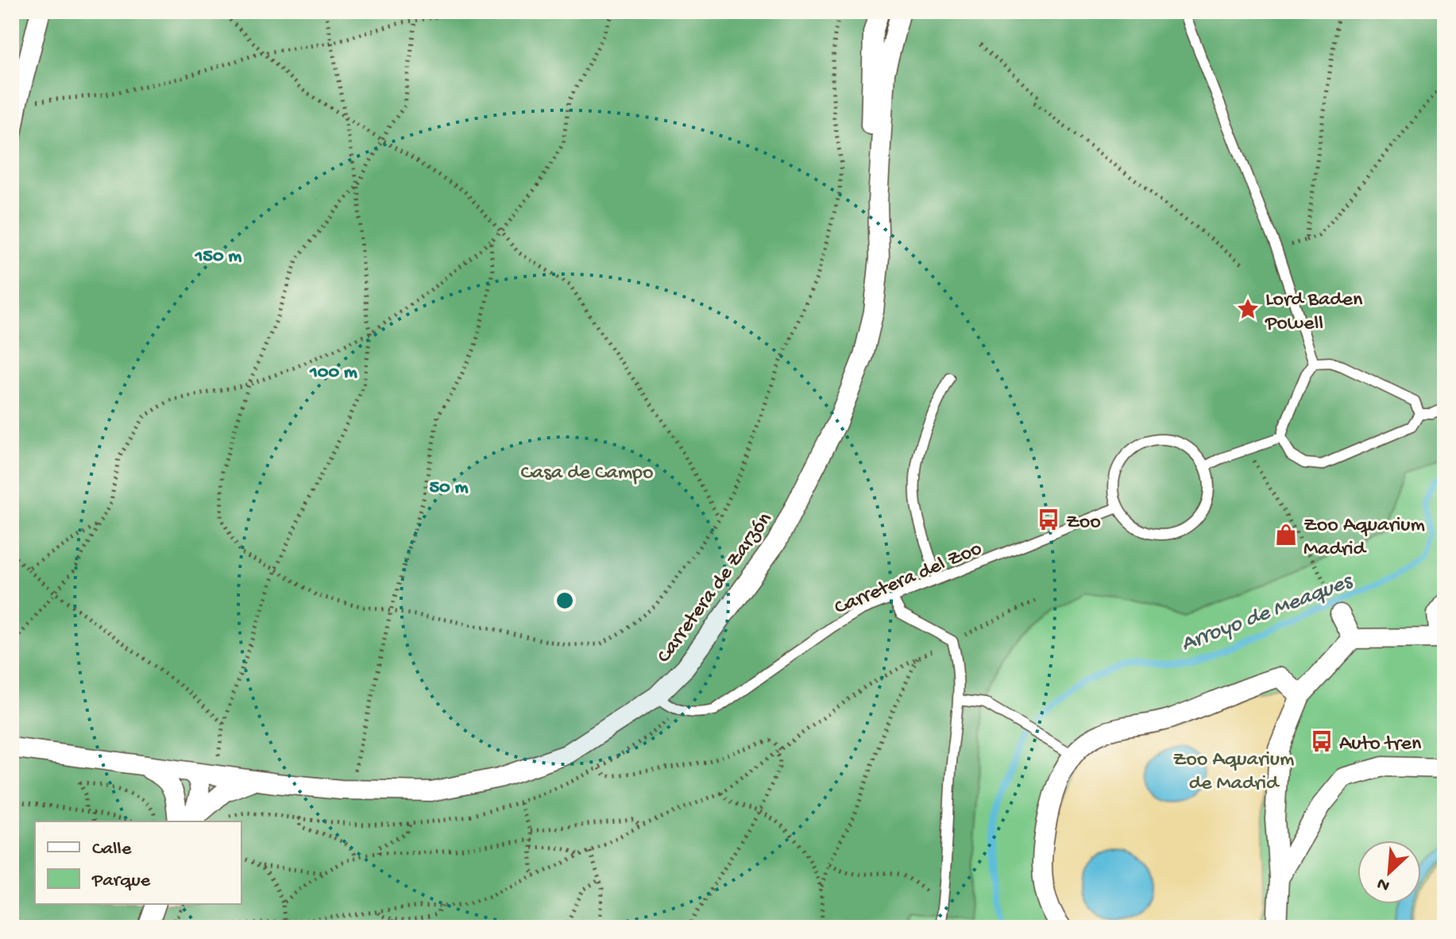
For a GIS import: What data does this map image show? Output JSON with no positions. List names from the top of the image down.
{
  "streets": {
    "street": ["Carretera de Zarzón"],
    "lane": ["Carretera del Zoo"]
  },
  "crossings": [
    ["Carretera del Zoo", "Carretera de Zarzón"]
  ],
  "water": ["Arroyo de Meaques"],
  "parks": ["Casa de Campo", "Zoo Aquarium de Madrid"],
  "places": {
    "place": ["Lord Baden Powell"],
    "bus stop": ["Zoo", "Auto tren"],
    "shop": ["Zoo Aquarium Madrid"]
  },
  "legend": ["Calle", "Parque"],
  "north": "bottom left",
  "rings": ["150 m", "100 m", "50 m"]
}
